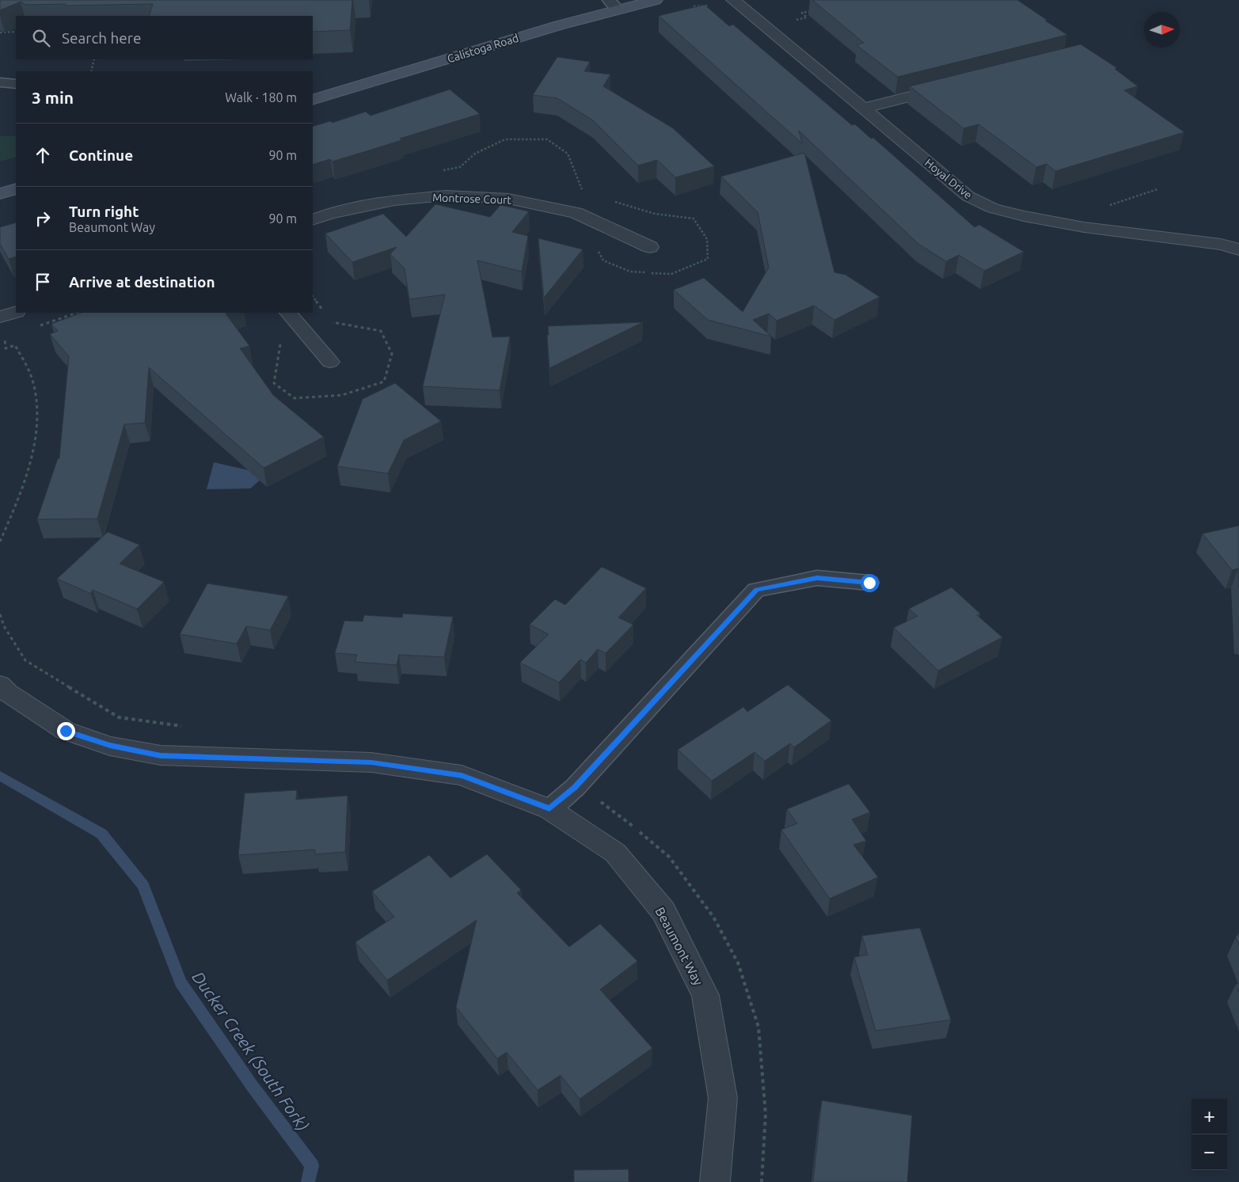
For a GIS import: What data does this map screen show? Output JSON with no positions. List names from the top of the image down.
{
  "streets": {
    "main road": ["Calistoga Road"],
    "street": ["Hoyal Drive", "Montrose Court", "Beaumont Way"]
  },
  "water": ["Ducker Creek (South Fork)"],
  "north": "right",
  "page": {
    "search": "Search here",
    "heading": ["3 min", "Walk · 180 m"],
    "list": [
      ["Continue", "90 m"],
      ["Turn right", "Beaumont Way", "90 m"],
      "Arrive at destination"
    ],
    "map_buttons": ["+", "−"]
  }
}
